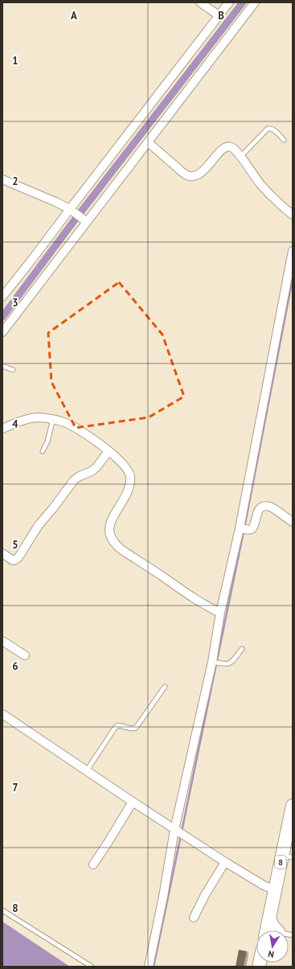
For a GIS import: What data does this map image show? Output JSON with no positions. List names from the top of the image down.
{
  "streets": {
    "main road": ["8"]
  },
  "north": "bottom",
  "grid": {
    "columns": ["A", "B"],
    "rows": [
      "1",
      "2",
      "3",
      "4",
      "5",
      "6",
      "7",
      "8"
    ]
  }
}
